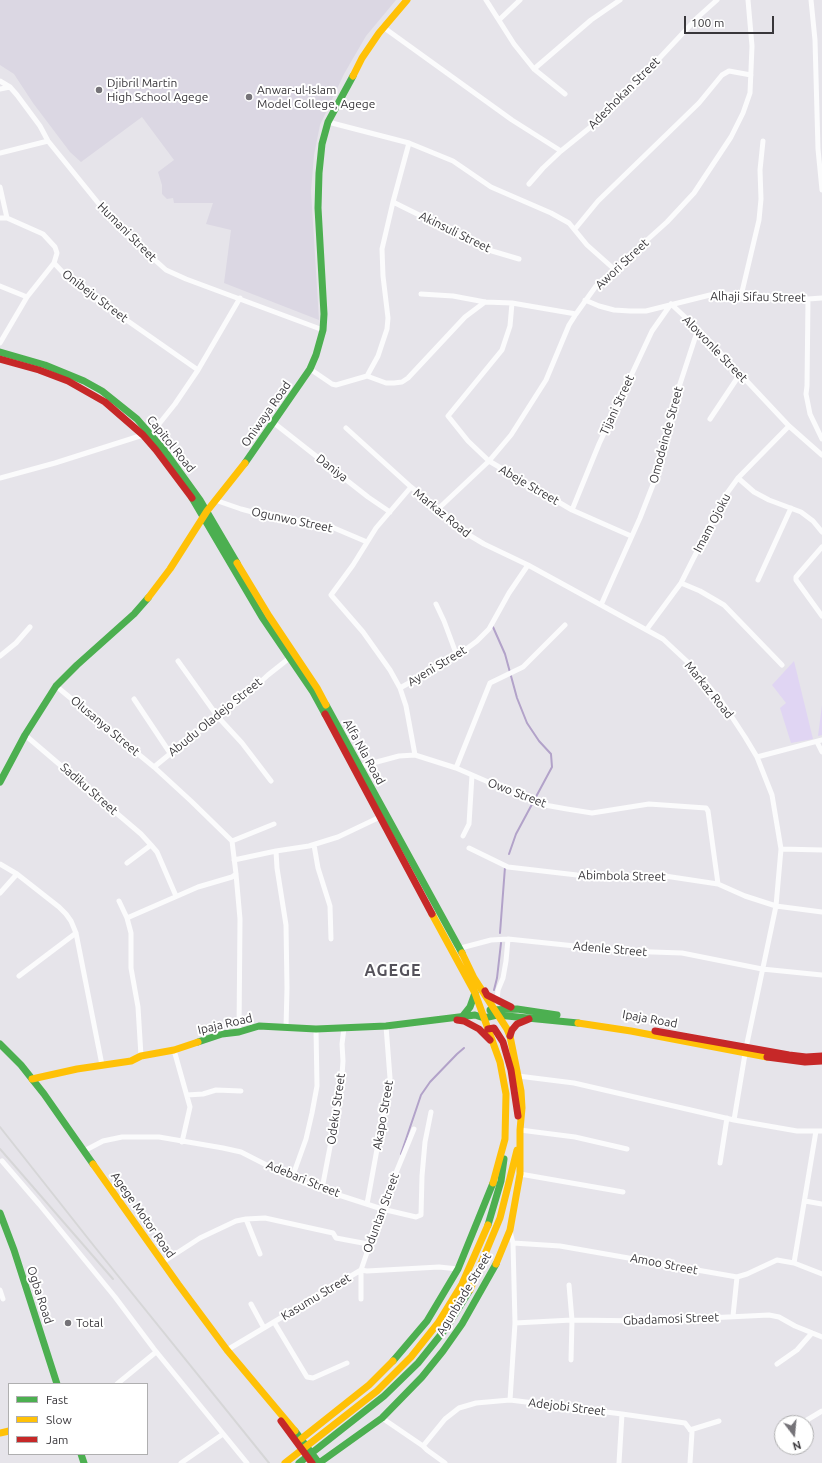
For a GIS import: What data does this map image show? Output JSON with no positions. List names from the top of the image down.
{
  "streets": {
    "main road": [
      "Oniwaya Road",
      "Capitol Road",
      "Alfa Nla Road",
      "Ipaja Road",
      "Agege Motor Road",
      "Agunbiade Street",
      "Ogba Road"
    ],
    "street": [
      "Adeshokan Street",
      "Humani Street",
      "Akinsuli Street",
      "Awori Street",
      "Onibeju Street",
      "Alhaji Sifau Street",
      "Alowonle Street",
      "Tijani Street",
      "Omodeinde Street",
      "Daniya",
      "Abeje Street",
      "Markaz Road",
      "Ogunwo Street",
      "Imam Ojoku",
      "Ayeni Street",
      "Abudu Oladejo Street",
      "Olusanya Street",
      "Sadiku Street",
      "Owo Street",
      "Abimbola Street",
      "Adenle Street",
      "Odeku Street",
      "Akapo Street",
      "Adebari Street",
      "Oduntan Street",
      "Amoo Street",
      "Kasumu Street",
      "Gbadamosi Street",
      "Adejobi Street"
    ]
  },
  "crossings": [
    ["Humani Street", "Oniwaya Road"],
    ["Awori Street", "Abeje Street"],
    ["Awori Street", "Markaz Road"],
    ["Alhaji Sifau Street", "Alowonle Street"],
    ["Alhaji Sifau Street", "Tijani Street"],
    ["Alowonle Street", "Tijani Street"],
    ["Alowonle Street", "Omodeinde Street"],
    ["Alowonle Street", "Imam Ojoku"],
    ["Tijani Street", "Abeje Street"],
    ["Oniwaya Road", "Capitol Road"],
    ["Oniwaya Road", "Daniya"],
    ["Oniwaya Road", "Ogunwo Street"],
    ["Oniwaya Road", "Olusanya Street"],
    ["Oniwaya Road", "Alfa Nla Road"],
    ["Oniwaya Road", "Sadiku Street"],
    ["Omodeinde Street", "Abeje Street"],
    ["Omodeinde Street", "Markaz Road"],
    ["Capitol Road", "Alfa Nla Road"],
    ["Markaz Road", "Imam Ojoku"],
    ["Markaz Road", "Ayeni Street"],
    ["Markaz Road", "Abimbola Street"],
    ["Markaz Road", "Adenle Street"],
    ["Markaz Road", "Ipaja Road"],
    ["Abudu Oladejo Street", "Olusanya Street"],
    ["Abudu Oladejo Street", "Alfa Nla Road"],
    ["Alfa Nla Road", "Owo Street"],
    ["Alfa Nla Road", "Adenle Street"],
    ["Alfa Nla Road", "Ipaja Road"],
    ["Alfa Nla Road", "Agunbiade Street"],
    ["Owo Street", "Abimbola Street"],
    ["Ipaja Road", "Odeku Street"],
    ["Ipaja Road", "Akapo Street"],
    ["Ipaja Road", "Agege Motor Road"],
    ["Ipaja Road", "Agunbiade Street"],
    ["Odeku Street", "Adebari Street"],
    ["Akapo Street", "Adebari Street"],
    ["Adebari Street", "Oduntan Street"],
    ["Adebari Street", "Agege Motor Road"],
    ["Oduntan Street", "Kasumu Street"],
    ["Agege Motor Road", "Agunbiade Street"],
    ["Agege Motor Road", "Kasumu Street"],
    ["Agunbiade Street", "Kasumu Street"]
  ],
  "districts": ["AGEGE"],
  "places": ["Djibril Martin High School Agege", "Anwar-ul-Islam Model College, Agege", "Total"],
  "legend": ["Fast", "Slow", "Jam"],
  "scale_bar": "100 m",
  "north": "bottom"
}
